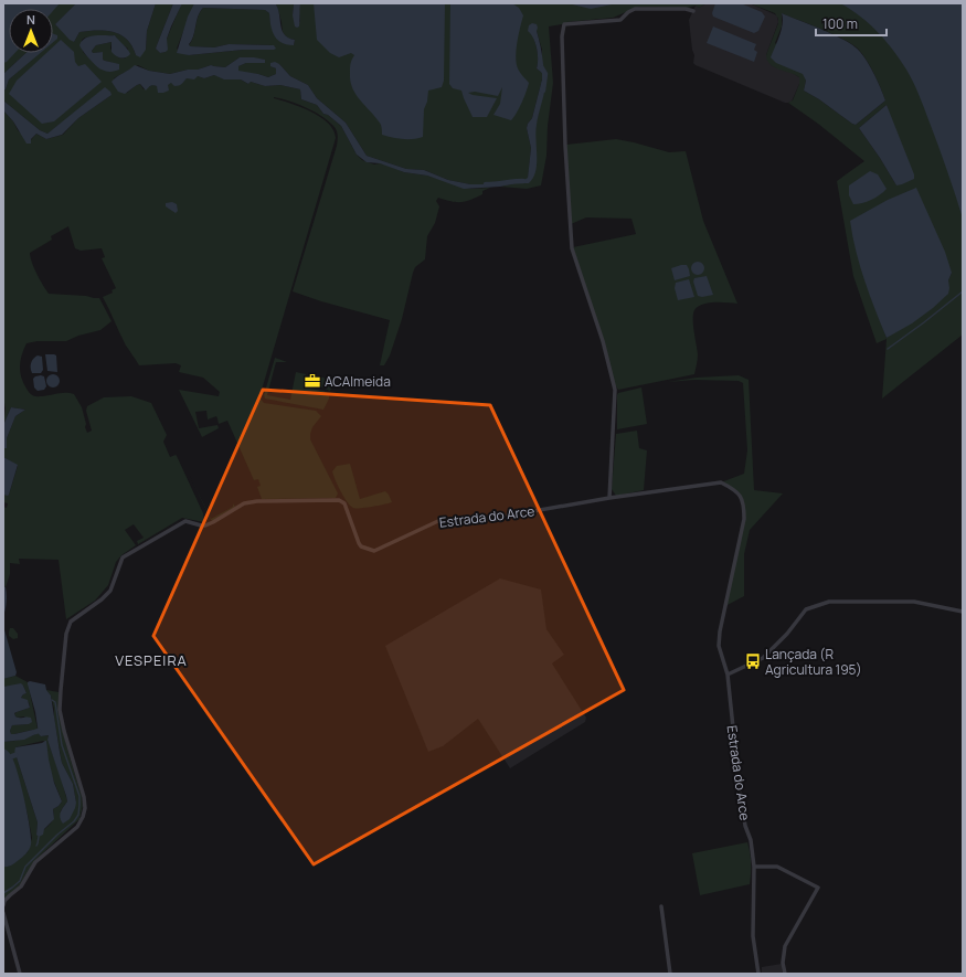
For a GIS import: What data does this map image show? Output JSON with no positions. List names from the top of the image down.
{
  "streets": {
    "street": ["Estrada do Arce"]
  },
  "districts": ["VESPEIRA"],
  "places": {
    "office": ["ACAlmeida"],
    "bus stop": ["Lançada (R Agricultura 195)"]
  },
  "scale_bar": "100 m",
  "north": "top"
}
